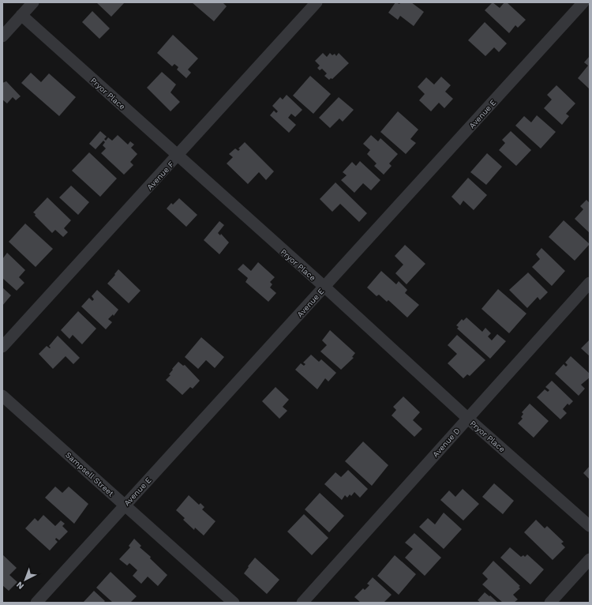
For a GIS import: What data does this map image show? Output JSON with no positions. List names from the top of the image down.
{
  "streets": {
    "street": [
      "Pryor Place",
      "Avenue E",
      "Avenue F",
      "Avenue D",
      "Sampsell Street"
    ]
  },
  "crossings": [
    ["Pryor Place", "Avenue E"],
    ["Pryor Place", "Avenue F"],
    ["Pryor Place", "Avenue D"],
    ["Avenue E", "Sampsell Street"]
  ],
  "north": "bottom left"
}
